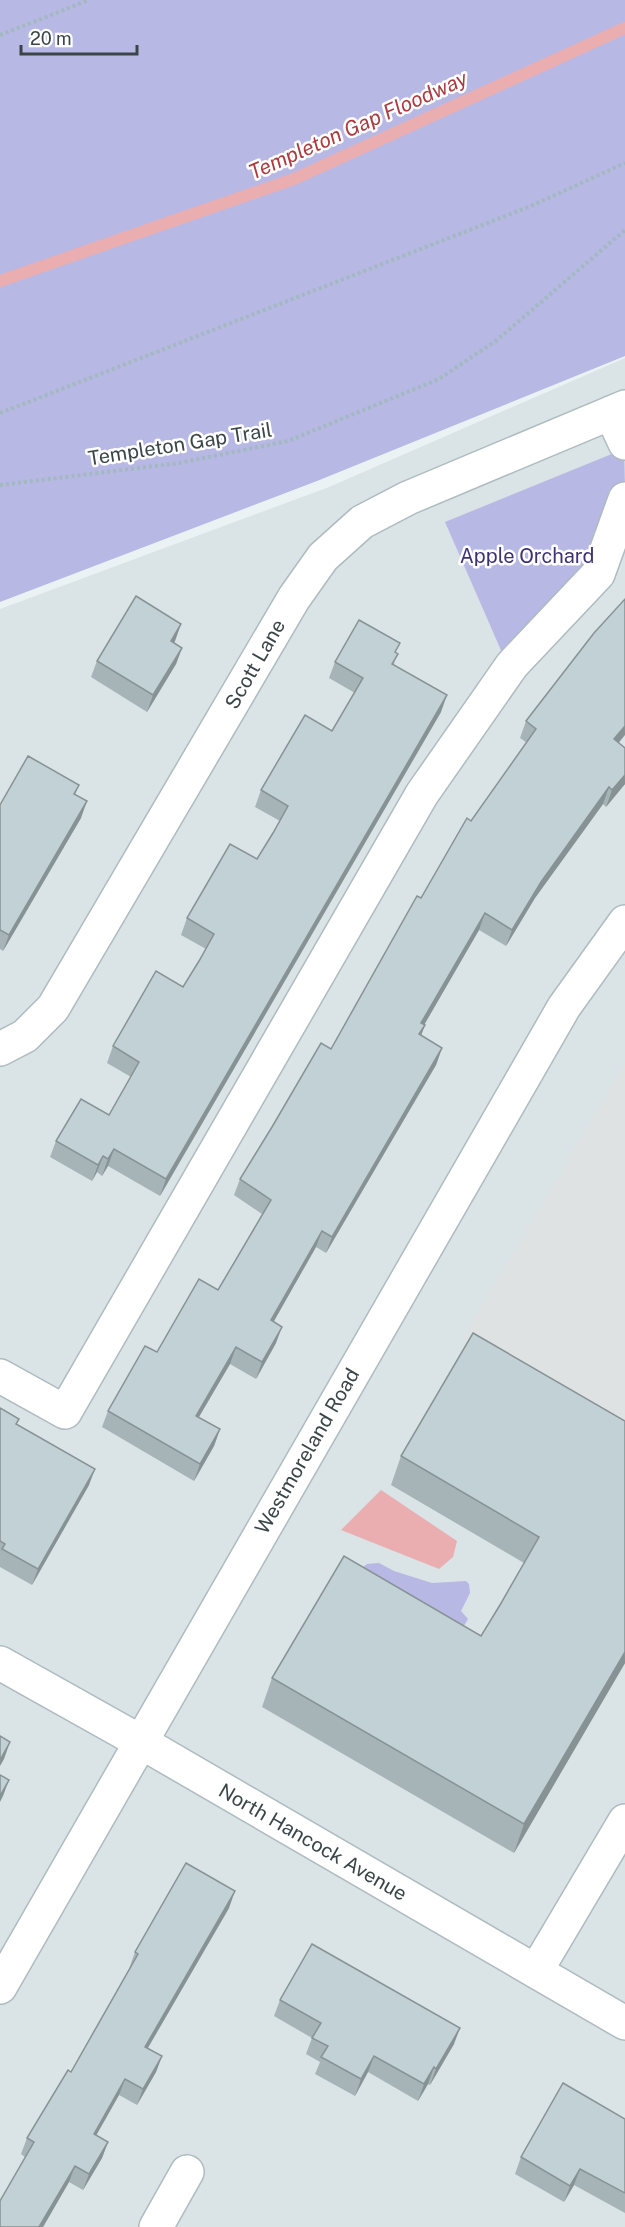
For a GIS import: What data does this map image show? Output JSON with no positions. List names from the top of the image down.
{
  "streets": {
    "street": ["Scott Lane", "Westmoreland Road", "North Hancock Avenue"],
    "path": ["Templeton Gap Trail"]
  },
  "crossings": [
    ["Westmoreland Road", "North Hancock Avenue"]
  ],
  "water": ["Templeton Gap Floodway"],
  "parks": ["Apple Orchard"],
  "scale_bar": "20 m"
}
